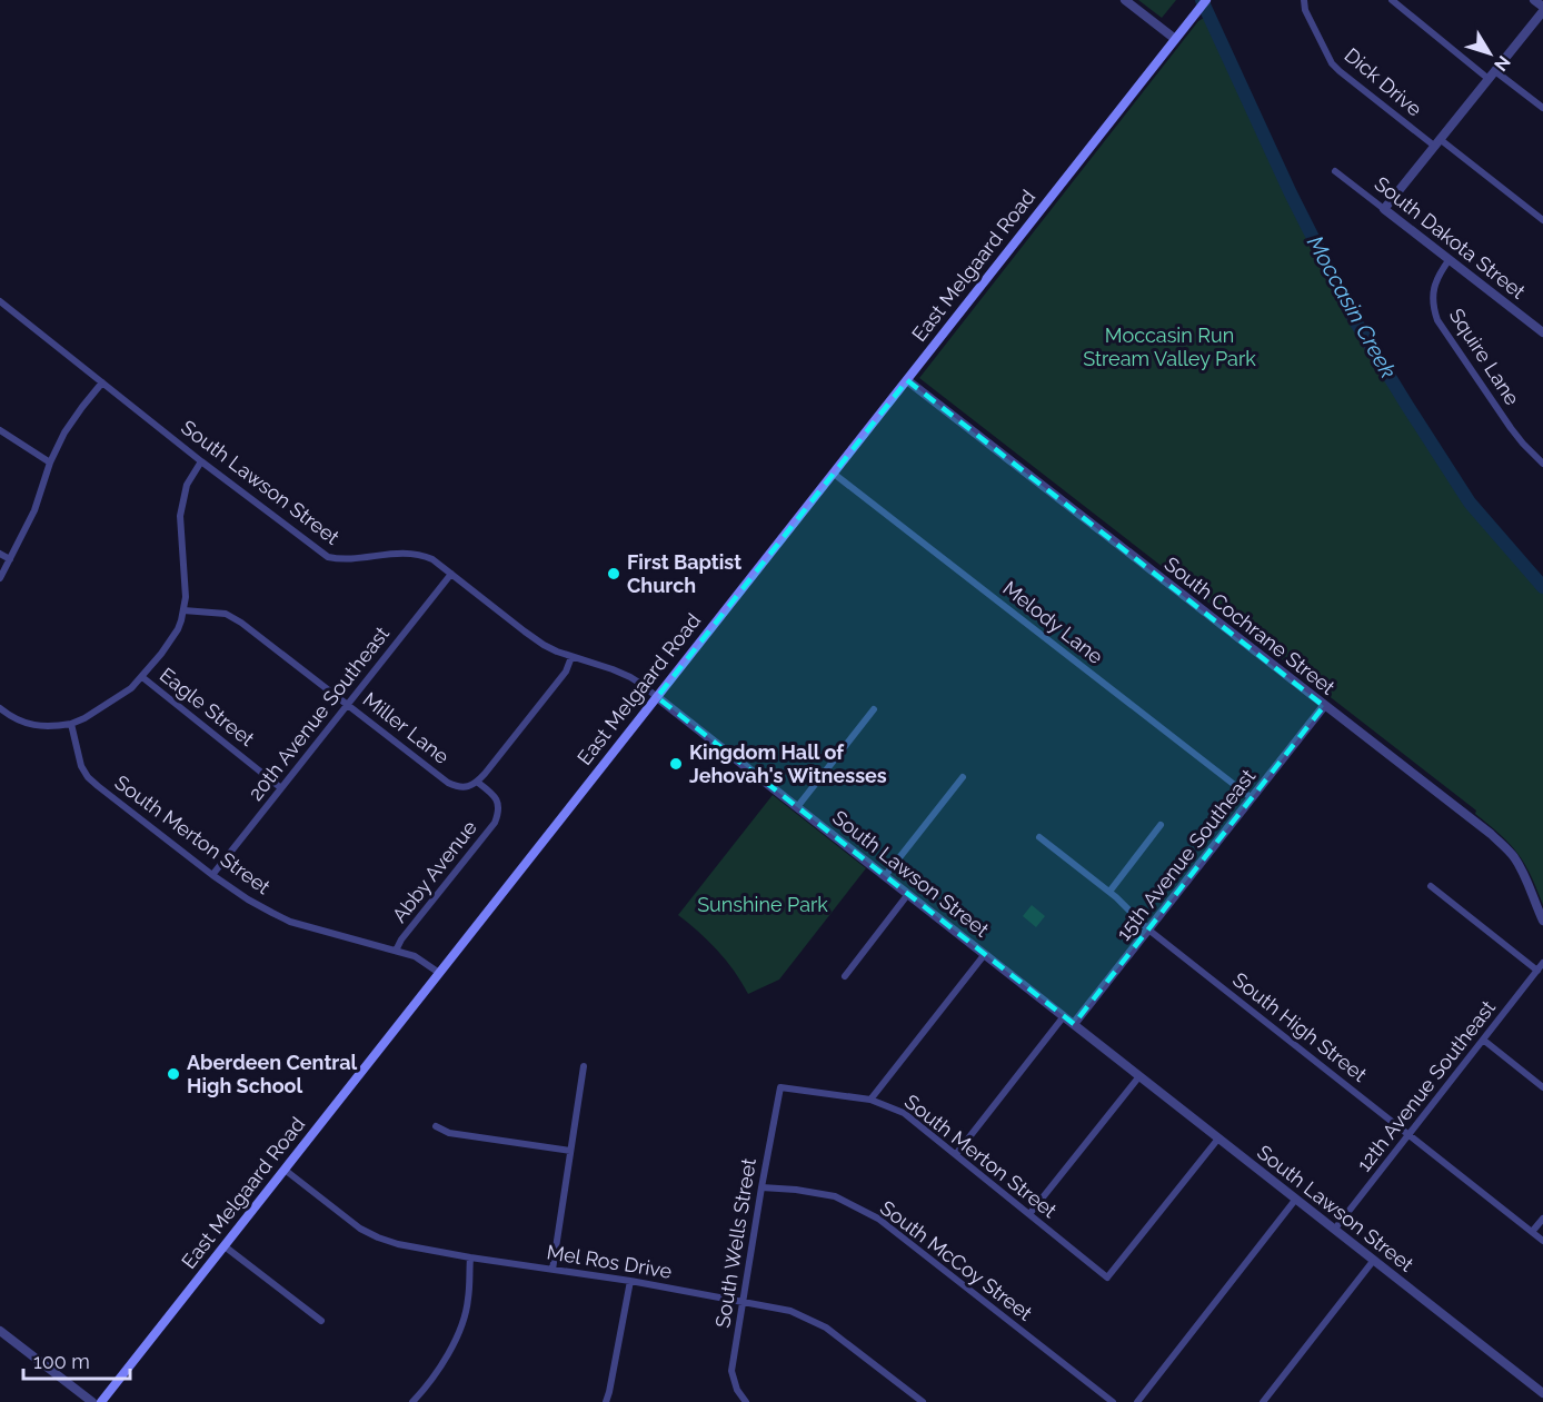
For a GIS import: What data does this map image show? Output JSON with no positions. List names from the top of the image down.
{
  "streets": {
    "main road": ["East Melgaard Road"],
    "street": [
      "Dick Drive",
      "South Dakota Street",
      "Squire Lane",
      "South Lawson Street",
      "Melody Lane",
      "South Cochrane Street",
      "Eagle Street",
      "20th Avenue Southeast",
      "Miller Lane",
      "South Merton Street",
      "15th Avenue Southeast",
      "Abby Avenue",
      "South High Street",
      "12th Avenue Southeast",
      "South Wells Street",
      "South McCoy Street",
      "Mel Ros Drive"
    ]
  },
  "crossings": [
    ["South Dakota Street", "Squire Lane"],
    ["East Melgaard Road", "South Lawson Street"],
    ["East Melgaard Road", "Melody Lane"],
    ["East Melgaard Road", "South Cochrane Street"],
    ["East Melgaard Road", "South Merton Street"],
    ["East Melgaard Road", "Mel Ros Drive"],
    ["South Lawson Street", "20th Avenue Southeast"],
    ["South Lawson Street", "South Merton Street"],
    ["South Lawson Street", "15th Avenue Southeast"],
    ["South Lawson Street", "12th Avenue Southeast"],
    ["Melody Lane", "15th Avenue Southeast"],
    ["South Cochrane Street", "15th Avenue Southeast"],
    ["Eagle Street", "20th Avenue Southeast"],
    ["20th Avenue Southeast", "Miller Lane"],
    ["20th Avenue Southeast", "South Merton Street"],
    ["Miller Lane", "Abby Avenue"],
    ["South Merton Street", "Abby Avenue"],
    ["South Merton Street", "South Wells Street"],
    ["15th Avenue Southeast", "South High Street"],
    ["South High Street", "12th Avenue Southeast"],
    ["South Wells Street", "South McCoy Street"],
    ["South Wells Street", "Mel Ros Drive"]
  ],
  "water": ["Moccasin Creek"],
  "parks": ["Moccasin Run Stream Valley Park", "Sunshine Park"],
  "places": ["First Baptist Church", "Kingdom Hall of Jehovah's Witnesses", "Aberdeen Central High School"],
  "scale_bar": "100 m",
  "north": "bottom right"
}
